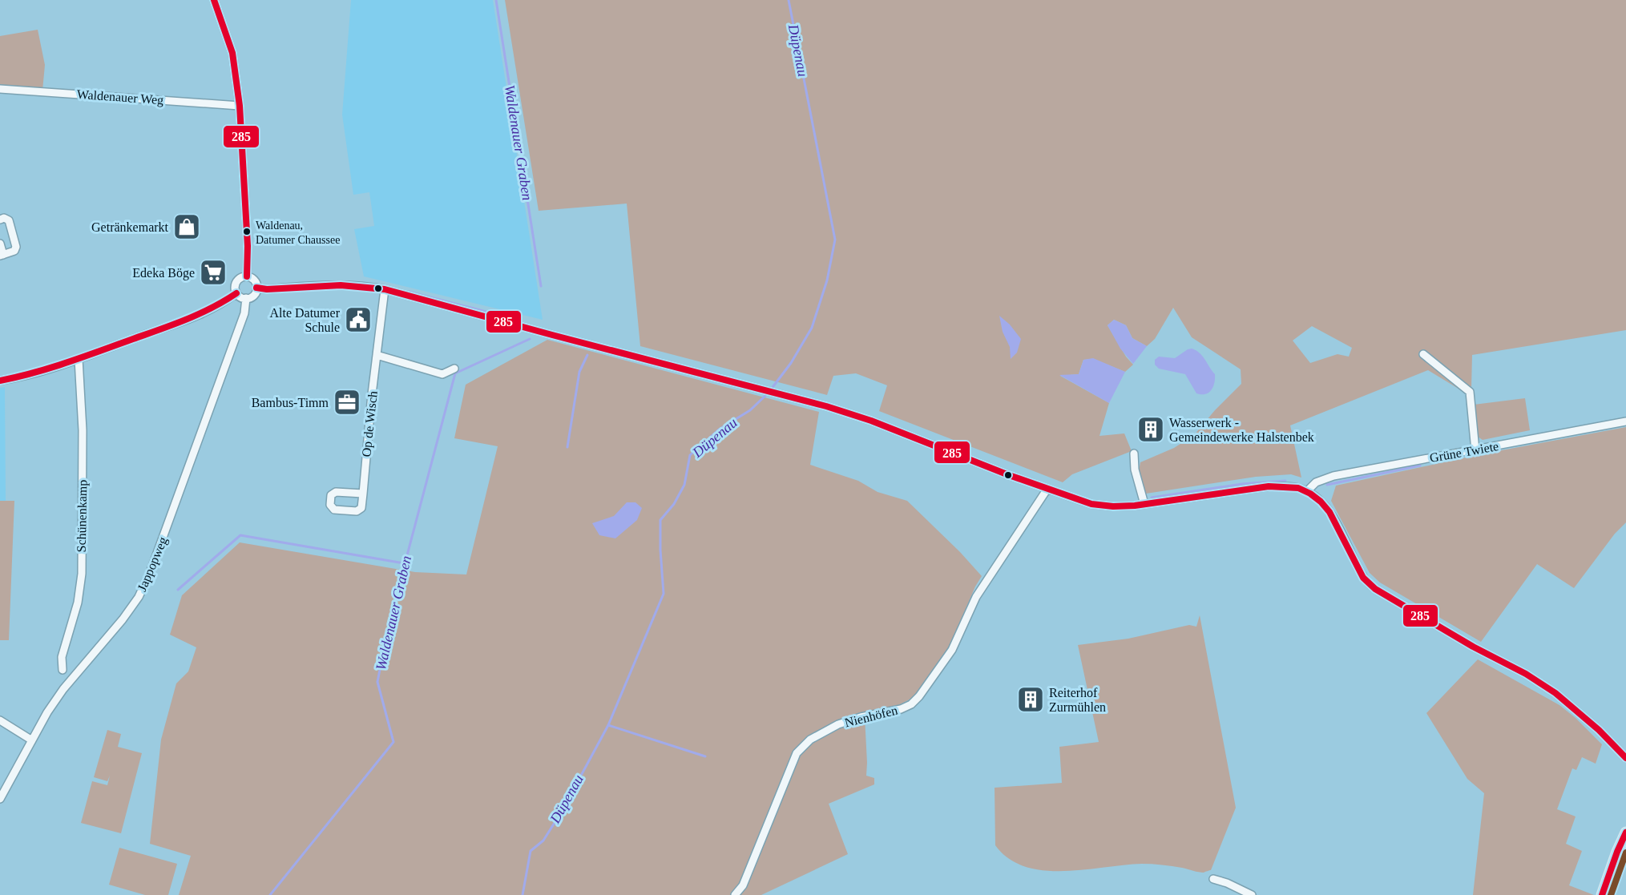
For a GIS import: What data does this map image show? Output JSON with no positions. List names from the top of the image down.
{
  "streets": {
    "street": [
      "Waldenauer Weg",
      "Op de Wisch",
      "Grüne Twiete",
      "Schünenkamp",
      "Jappopweg",
      "Nienhöfen"
    ]
  },
  "water": ["Düpenau", "Waldenauer Graben"],
  "places": {
    "shop": ["Getränkemarkt"],
    "other": ["Waldenau, Datumer Chaussee"],
    "supermarket": ["Edeka Böge"],
    "public building": ["Alte Datumer Schule"],
    "office": ["Bambus-Timm"],
    "building": ["Wasserwerk - Gemeindewerke Halstenbek", "Reiterhof Zurmühlen"]
  },
  "lines": ["transit line 285"]
}
